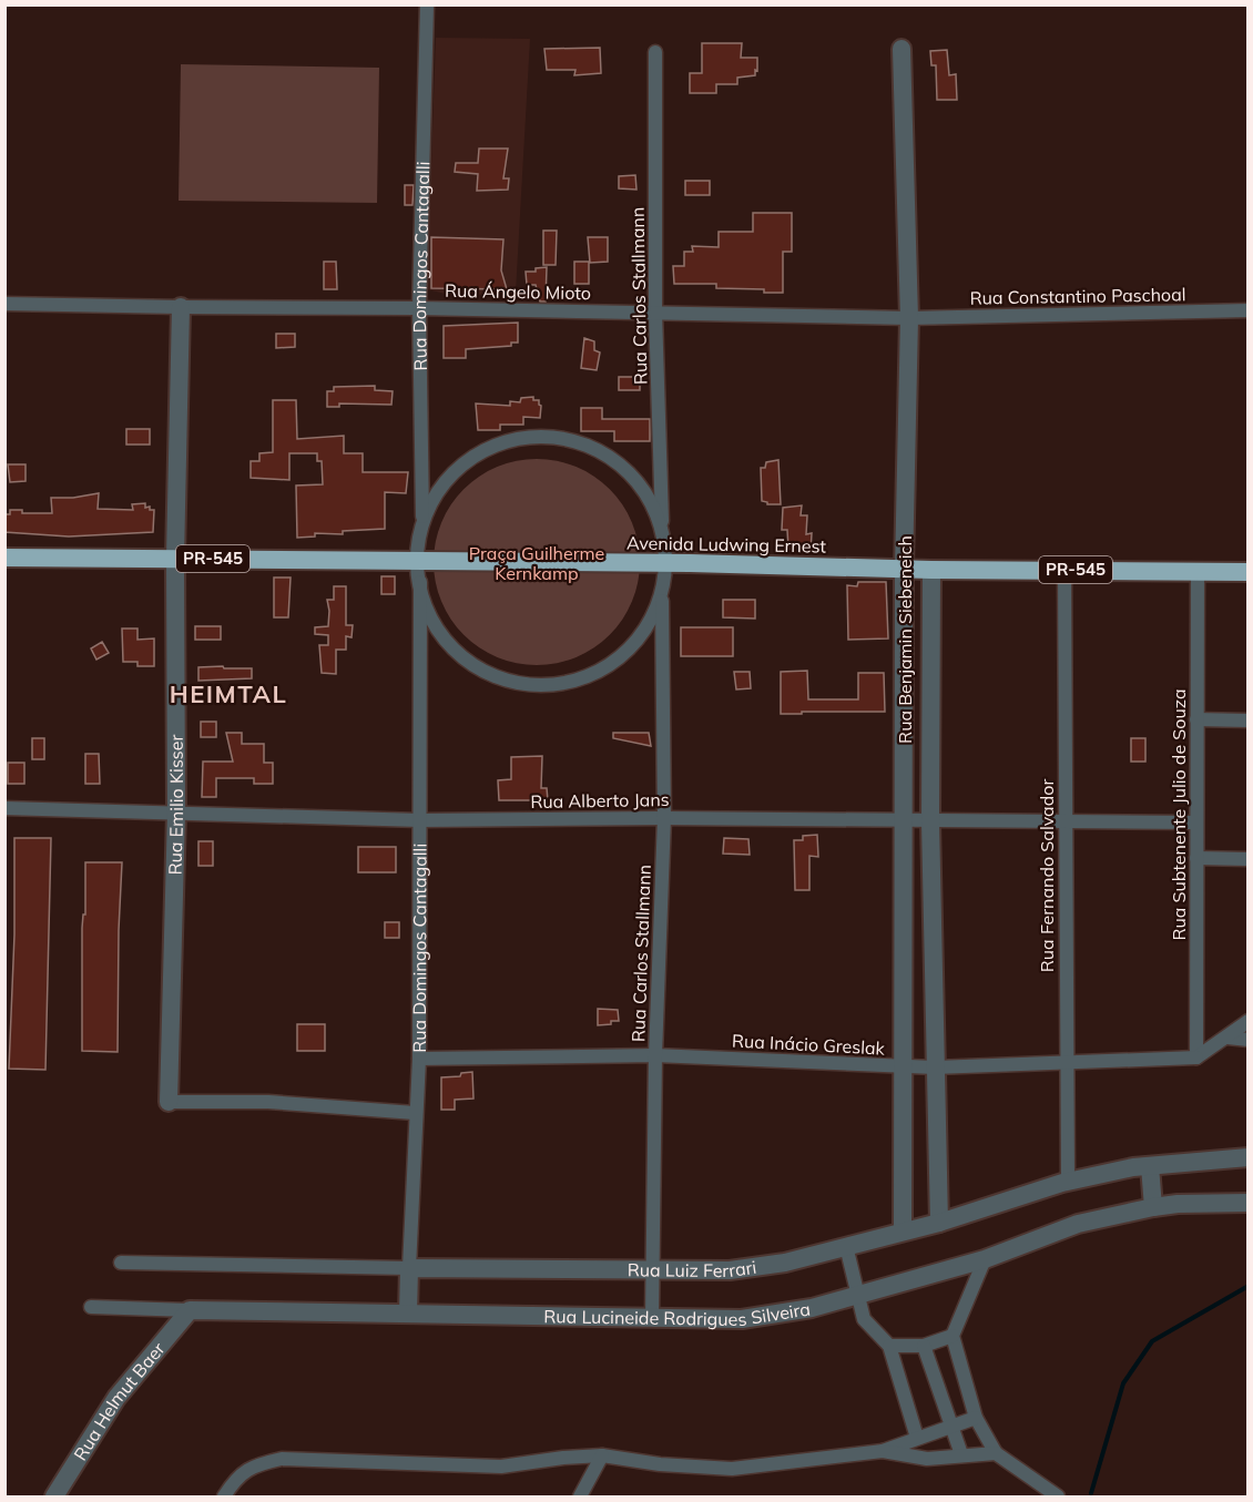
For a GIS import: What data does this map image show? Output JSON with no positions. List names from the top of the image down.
{
  "streets": {
    "highway": ["Avenida Ludwing Ernest", "PR-545"],
    "street": [
      "Rua Domingos Cantagalli",
      "Rua Ángelo Mioto",
      "Rua Carlos Stallmann",
      "Rua Constantino Paschoal",
      "Rua Benjamin Siebeneich",
      "Rua Alberto Jans",
      "Rua Emilio Kisser",
      "Rua Subtenente Julio de Souza",
      "Rua Fernando Salvador",
      "Rua Inácio Greslak",
      "Rua Luiz Ferrari",
      "Rua Lucineide Rodrigues Silveira",
      "Rua Helmut Baer"
    ]
  },
  "crossings": [
    ["Rua Domingos Cantagalli", "Rua Ángelo Mioto"],
    ["Rua Domingos Cantagalli", "Avenida Ludwing Ernest"],
    ["Rua Domingos Cantagalli", "Rua Alberto Jans"],
    ["Rua Domingos Cantagalli", "Rua Inácio Greslak"],
    ["Rua Domingos Cantagalli", "Rua Luiz Ferrari"],
    ["Rua Domingos Cantagalli", "Rua Lucineide Rodrigues Silveira"],
    ["Rua Ángelo Mioto", "Rua Carlos Stallmann"],
    ["Rua Ángelo Mioto", "Rua Constantino Paschoal"],
    ["Rua Ángelo Mioto", "Rua Benjamin Siebeneich"],
    ["Rua Ángelo Mioto", "Rua Emilio Kisser"],
    ["Rua Carlos Stallmann", "Rua Alberto Jans"],
    ["Rua Carlos Stallmann", "Rua Inácio Greslak"],
    ["Rua Carlos Stallmann", "Rua Luiz Ferrari"],
    ["Rua Carlos Stallmann", "Rua Lucineide Rodrigues Silveira"],
    ["Rua Constantino Paschoal", "Rua Benjamin Siebeneich"],
    ["Avenida Ludwing Ernest", "Rua Benjamin Siebeneich"],
    ["Avenida Ludwing Ernest", "Rua Emilio Kisser"],
    ["Avenida Ludwing Ernest", "Rua Subtenente Julio de Souza"],
    ["Avenida Ludwing Ernest", "Rua Fernando Salvador"],
    ["Rua Benjamin Siebeneich", "Rua Alberto Jans"],
    ["Rua Benjamin Siebeneich", "Rua Inácio Greslak"],
    ["Rua Benjamin Siebeneich", "Rua Luiz Ferrari"],
    ["Rua Alberto Jans", "Rua Emilio Kisser"],
    ["Rua Alberto Jans", "Rua Subtenente Julio de Souza"],
    ["Rua Alberto Jans", "Rua Fernando Salvador"],
    ["Rua Subtenente Julio de Souza", "Rua Inácio Greslak"],
    ["Rua Fernando Salvador", "Rua Inácio Greslak"],
    ["Rua Fernando Salvador", "Rua Luiz Ferrari"],
    ["Rua Lucineide Rodrigues Silveira", "Rua Helmut Baer"]
  ],
  "districts": ["HEIMTAL"],
  "parks": ["Praça Guilherme Kernkamp"]
}
